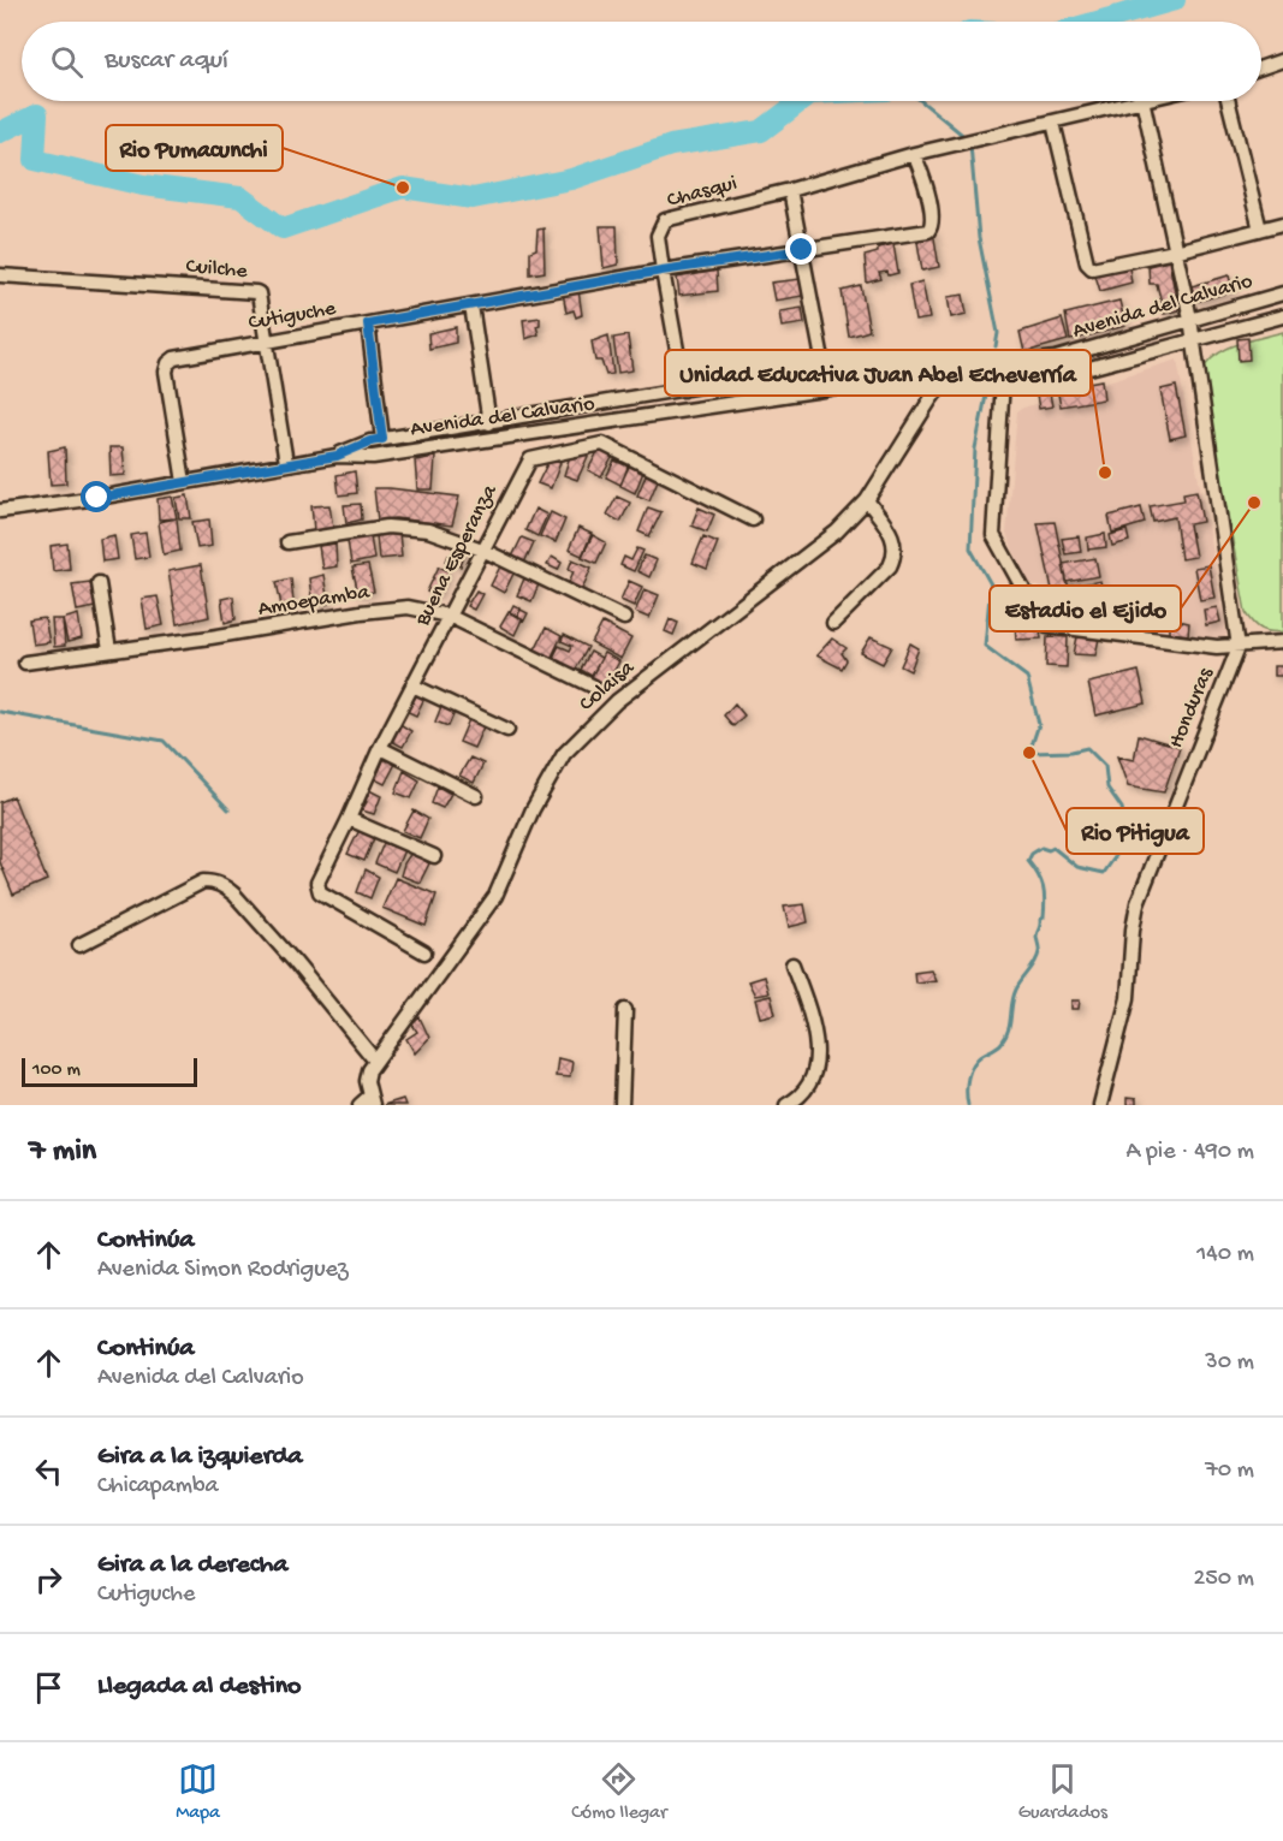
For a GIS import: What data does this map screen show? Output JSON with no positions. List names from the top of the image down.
{
  "streets": {
    "street": [
      "Chasqui",
      "Cuilche",
      "Avenida del Calvario",
      "Cutiguche",
      "Buena Esperanza",
      "Amoepamba",
      "Colaisa",
      "Honduras"
    ]
  },
  "crossings": [
    ["Chasqui", "Avenida del Calvario"],
    ["Chasqui", "Cutiguche"],
    ["Cuilche", "Cutiguche"],
    ["Avenida del Calvario", "Colaisa"],
    ["Avenida del Calvario", "Honduras"],
    ["Buena Esperanza", "Amoepamba"]
  ],
  "places": [
    "Rio Pumacunchi",
    "Unidad Educativa Juan Abel Echeverría",
    "Estadio el Ejido",
    "Rio Pitigua"
  ],
  "scale_bar": "100 m",
  "page": {
    "search": "Buscar aquí",
    "scale": "100 m",
    "heading": ["7 min", "A pie · 490 m"],
    "list": [
      ["Continúa", "Avenida Simon Rodriguez", "140 m"],
      ["Continúa", "Avenida del Calvario", "30 m"],
      ["Gira a la izquierda", "Chicapamba", "70 m"],
      ["Gira a la derecha", "Cutiguche", "250 m"],
      "Llegada al destino"
    ],
    "nav": ["Mapa", "Cómo llegar", "Guardados"]
  }
}
